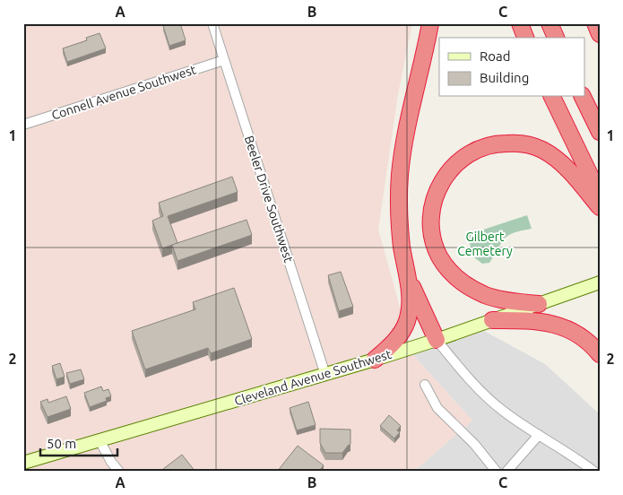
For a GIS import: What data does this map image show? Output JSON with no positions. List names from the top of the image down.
{
  "streets": {
    "main road": ["Cleveland Avenue Southwest"],
    "street": ["Connell Avenue Southwest", "Beeler Drive Southwest"]
  },
  "crossings": [
    ["Connell Avenue Southwest", "Beeler Drive Southwest"],
    ["Beeler Drive Southwest", "Cleveland Avenue Southwest"]
  ],
  "parks": ["Gilbert Cemetery"],
  "legend": ["Road", "Building"],
  "scale_bar": "50 m",
  "grid": {
    "columns": ["A", "B", "C"],
    "rows": ["1", "2"]
  }
}
